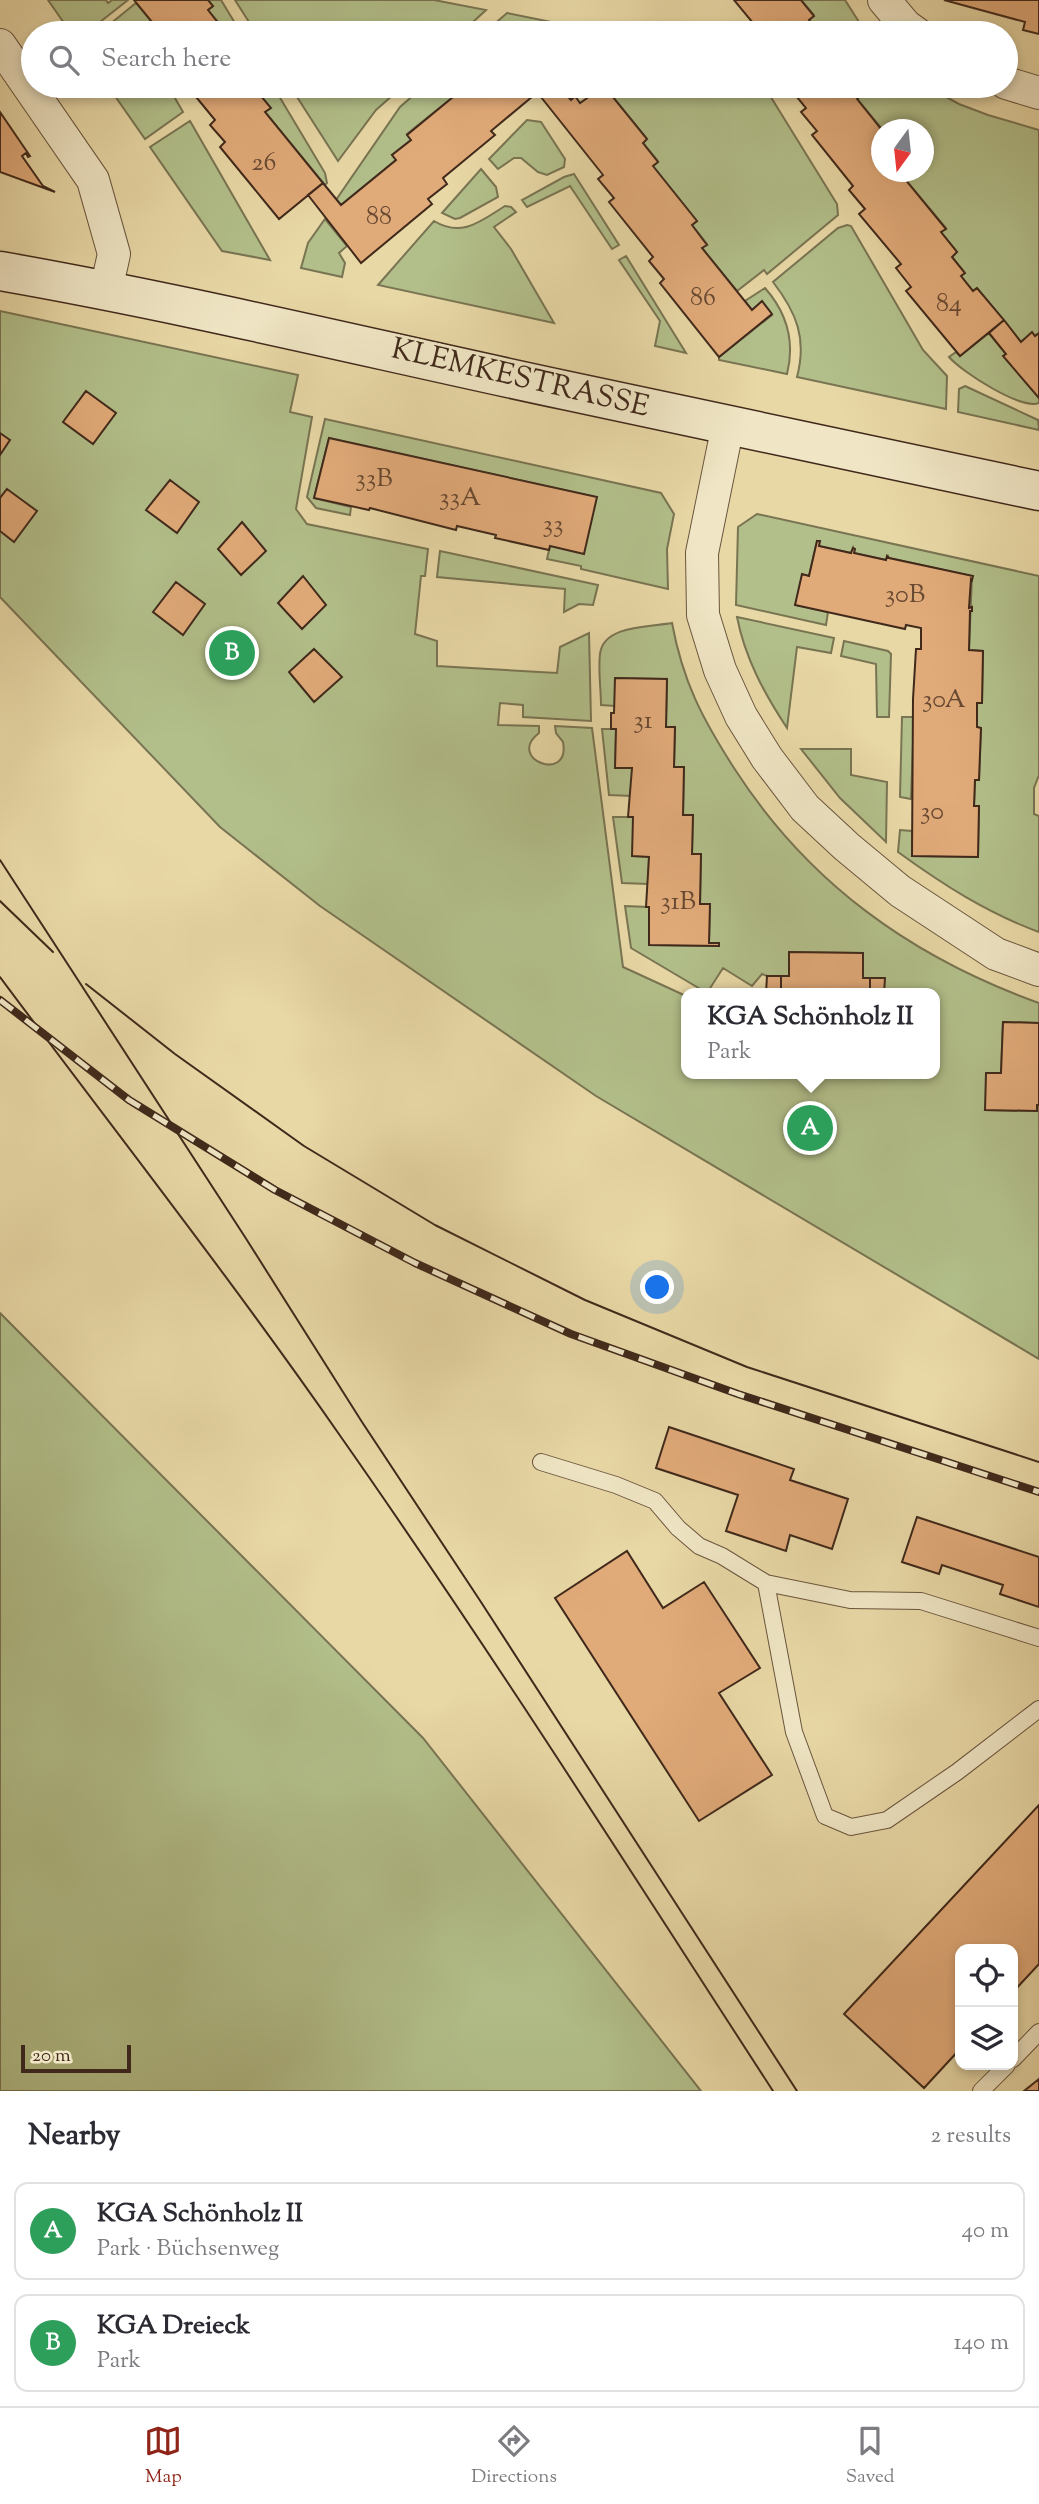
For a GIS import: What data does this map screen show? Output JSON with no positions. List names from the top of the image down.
{
  "streets": {
    "street": ["KLEMKESTRASSE"]
  },
  "house_numbers": [
    "26",
    "88",
    "86",
    "84",
    "33B",
    "33A",
    "33",
    "30B",
    "30A",
    "31",
    "30",
    "31B"
  ],
  "scale_bar": "20 m",
  "north": "bottom",
  "page": {
    "search": "Search here",
    "pins": ["B", "A"],
    "popup": ["KGA Schönholz II", "Park"],
    "scale": "20 m",
    "heading": ["Nearby", "2 results"],
    "list": [
      {
        "mark": "A",
        "name": "KGA Schönholz II",
        "note": "Park · Büchsenweg",
        "value": "40 m"
      },
      {
        "mark": "B",
        "name": "KGA Dreieck",
        "note": "Park",
        "value": "140 m"
      }
    ],
    "nav": ["Map", "Directions", "Saved"]
  }
}
